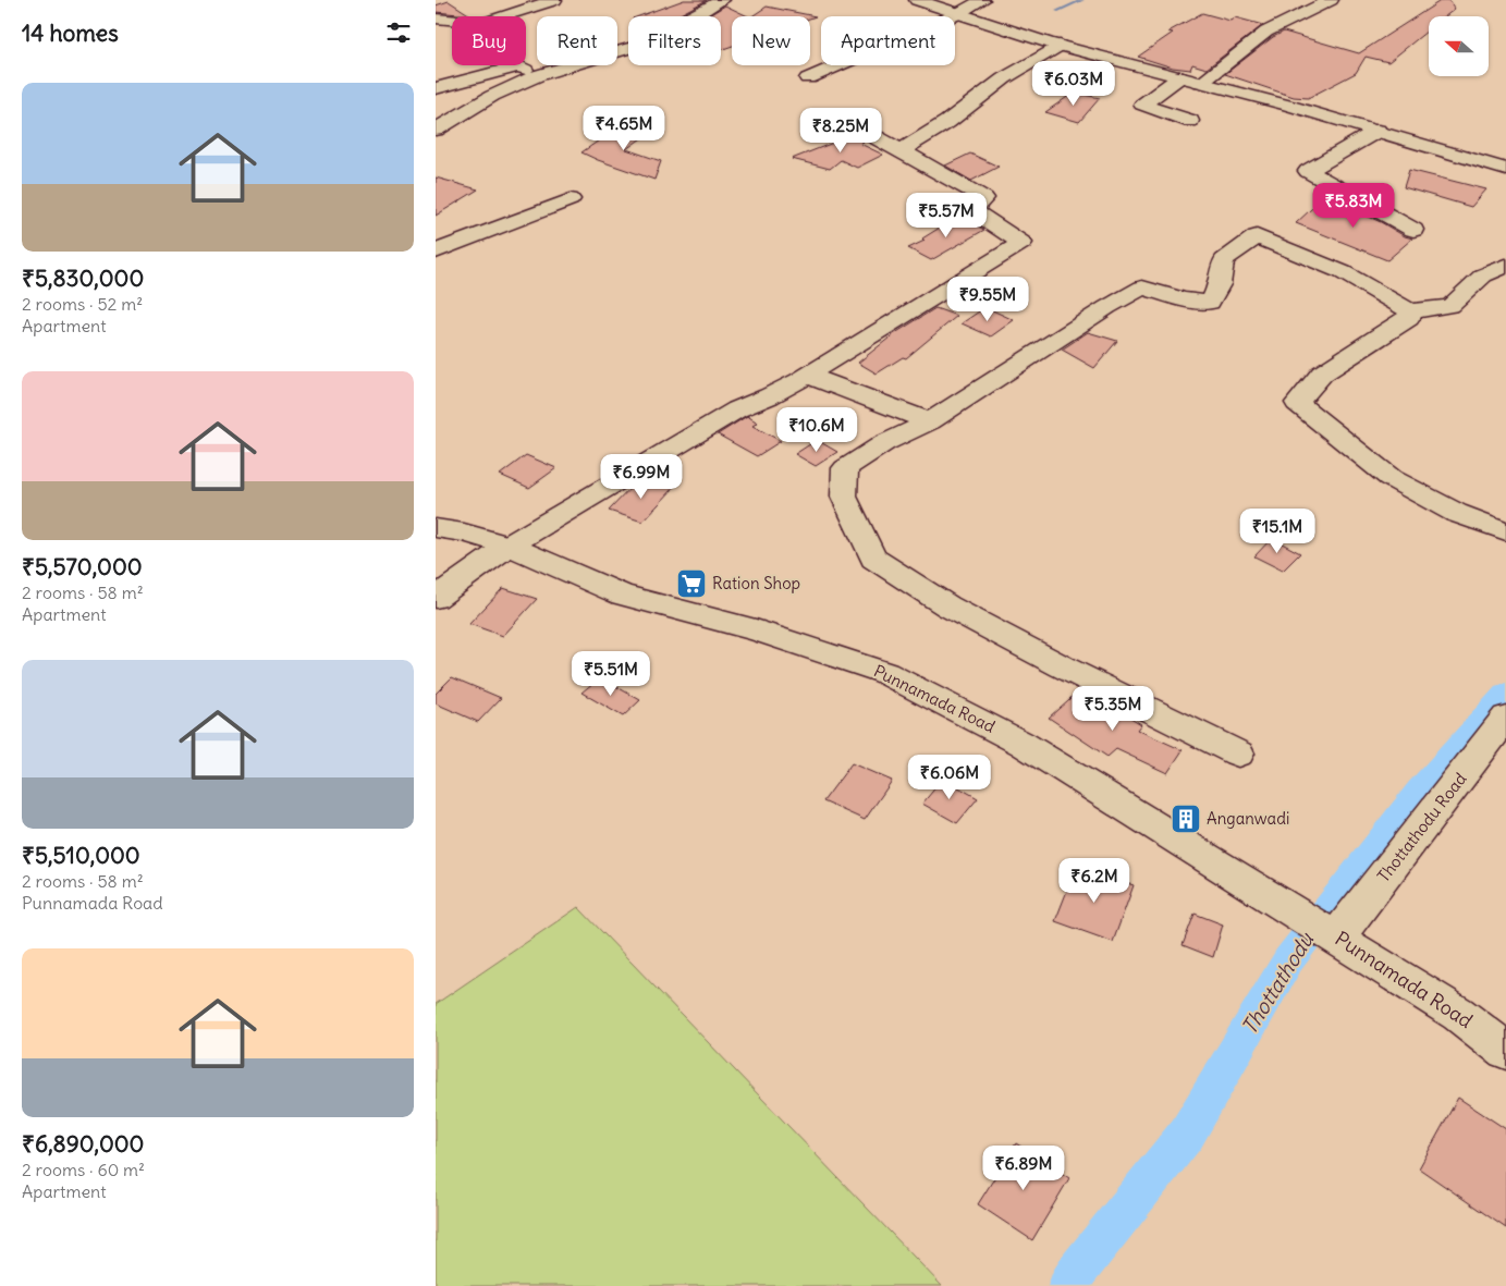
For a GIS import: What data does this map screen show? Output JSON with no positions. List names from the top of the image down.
{
  "streets": {
    "street": ["Punnamada Road", "Thottathodu Road"]
  },
  "crossings": [
    ["Punnamada Road", "Thottathodu Road"]
  ],
  "water": ["Thottathodu"],
  "places": {
    "supermarket": ["Ration Shop"],
    "building": ["Anganwadi"]
  },
  "north": "left",
  "page": {
    "heading": "14 homes",
    "chip": [
      "Buy",
      "Rent",
      "Filters",
      "New",
      "Apartment"
    ],
    "price": [
      "₹6.03M",
      "₹4.65M",
      "₹8.25M",
      "₹5.83M",
      "₹5.57M",
      "₹9.55M",
      "₹10.6M",
      "₹6.99M",
      "₹15.1M",
      "₹5.51M",
      "₹5.35M",
      "₹6.06M",
      "₹6.2M",
      "₹6.89M"
    ],
    "list": [
      {
        "name": "₹5,830,000",
        "note": "2 rooms · 52 m² · Apartment"
      },
      {
        "name": "₹5,570,000",
        "note": "2 rooms · 58 m² · Apartment"
      },
      {
        "name": "₹5,510,000",
        "note": "2 rooms · 58 m² · Punnamada Road"
      },
      {
        "name": "₹6,890,000",
        "note": "2 rooms · 60 m² · Apartment"
      }
    ]
  }
}
